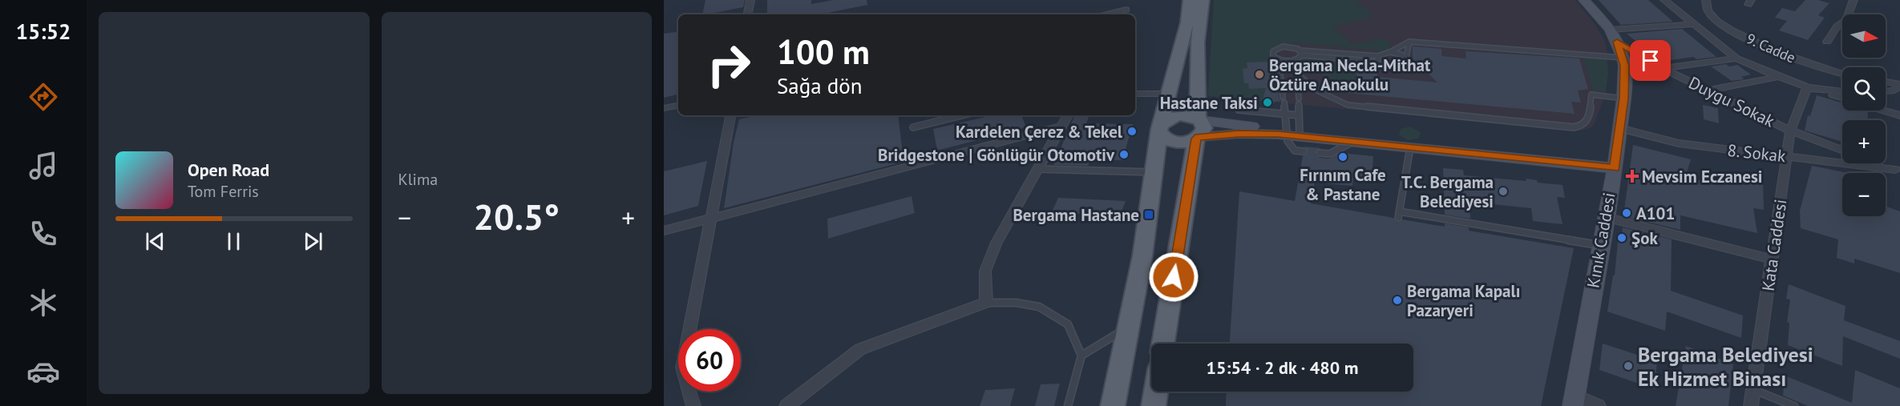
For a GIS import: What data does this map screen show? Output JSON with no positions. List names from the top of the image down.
{
  "streets": {
    "main road": ["Kınık Caddesi"],
    "street": [
      "9. Cadde",
      "Duygu Sokak",
      "8. Sokak",
      "Kata Caddesi"
    ]
  },
  "crossings": [
    ["Duygu Sokak", "Kınık Caddesi"],
    ["Duygu Sokak", "Kata Caddesi"],
    ["8. Sokak", "Kınık Caddesi"],
    ["8. Sokak", "Kata Caddesi"]
  ],
  "places": {
    "other": [
      "Bergama Necla-Mithat Öztüre Anaokulu",
      "Hastane Taksi",
      "Kardelen Çerez & Tekel",
      "Bridgestone | Gönlügür Otomotiv",
      "Fırınım Cafe & Pastane",
      "T.C. Bergama Belediyesi",
      "A101",
      "Şok",
      "Bergama Kapalı Pazaryeri",
      "Bergama Belediyesi Ek Hizmet Binası"
    ],
    "health": ["Mevsim Eczanesi"],
    "transit": ["Bergama Hastane"]
  },
  "north": "right",
  "page": {
    "tabs": "15:52",
    "tile": "Klima",
    "map_buttons": ["+", "−"],
    "turn": ["100 m", "Sağa dön"],
    "song": ["Open Road", "Tom Ferris"],
    "heat": ["−", "20.5°", "+"],
    "limit": "60",
    "trip": "15:54 · 2 dk · 480 m"
  }
}
